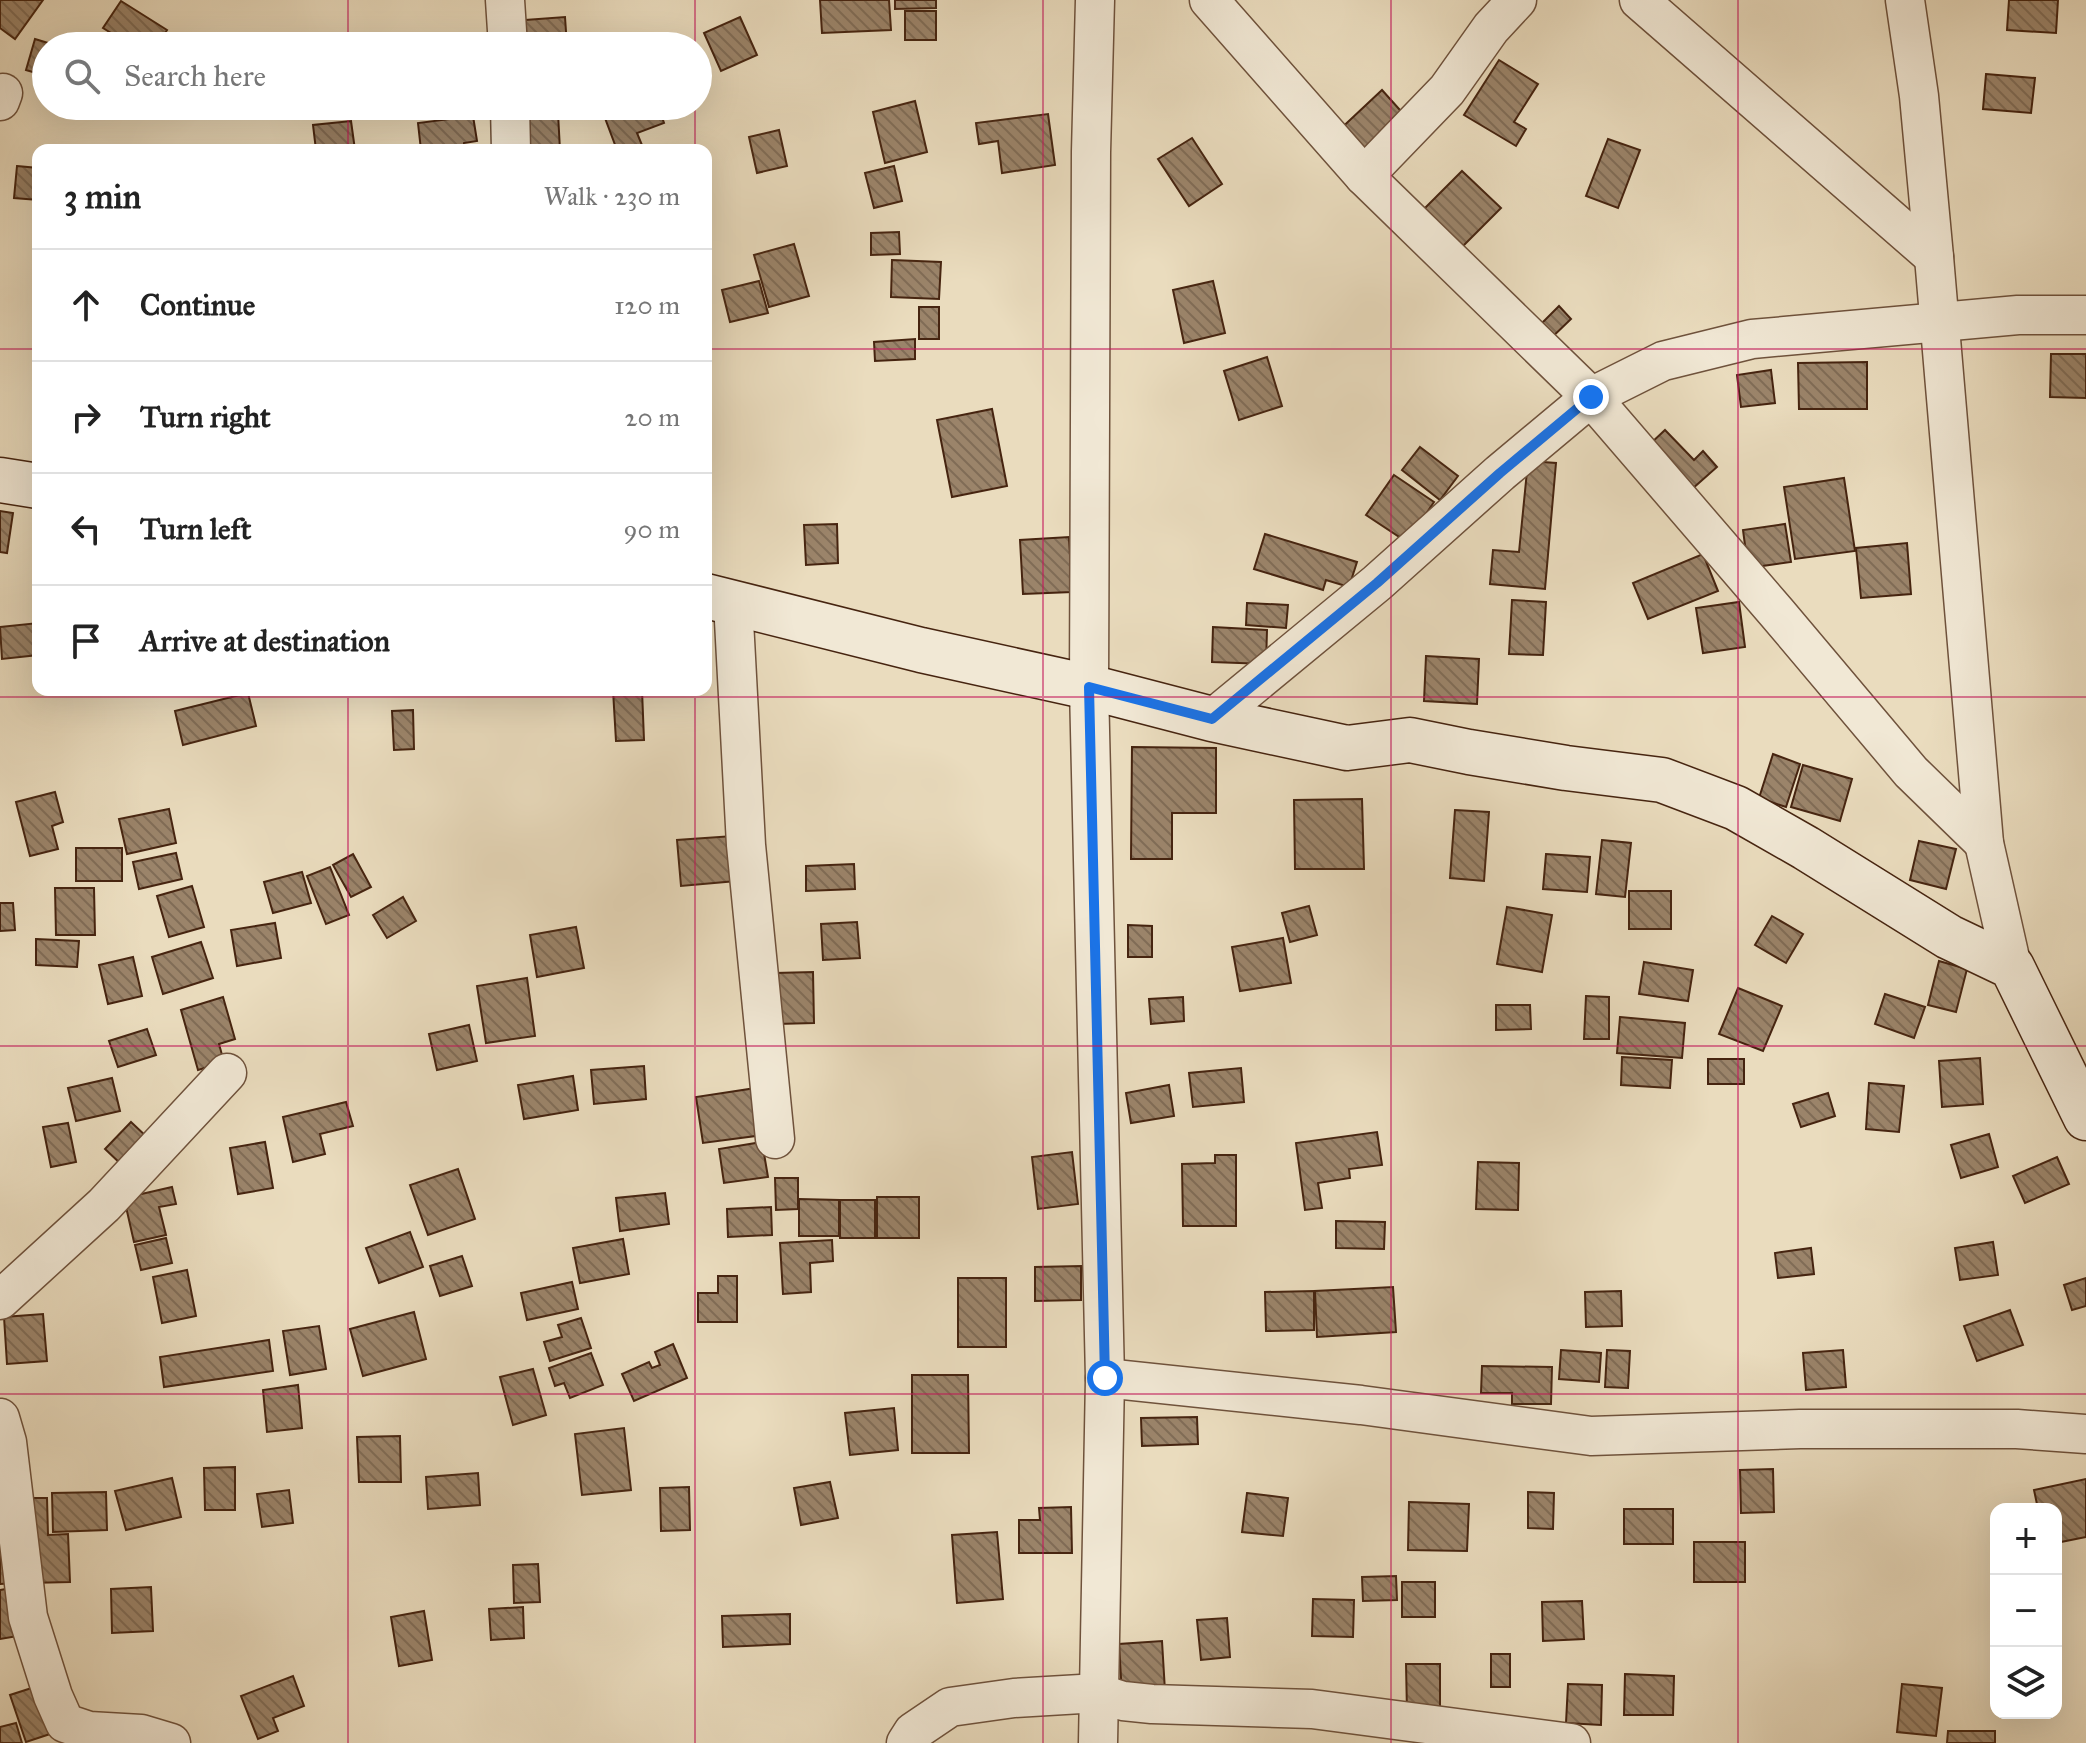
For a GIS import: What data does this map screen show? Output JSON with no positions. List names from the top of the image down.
{
  "page": {
    "search": "Search here",
    "heading": ["3 min", "Walk · 230 m"],
    "list": [
      ["Continue", "120 m"],
      ["Turn right", "20 m"],
      ["Turn left", "90 m"],
      "Arrive at destination"
    ],
    "map_buttons": ["+", "−"]
  }
}
